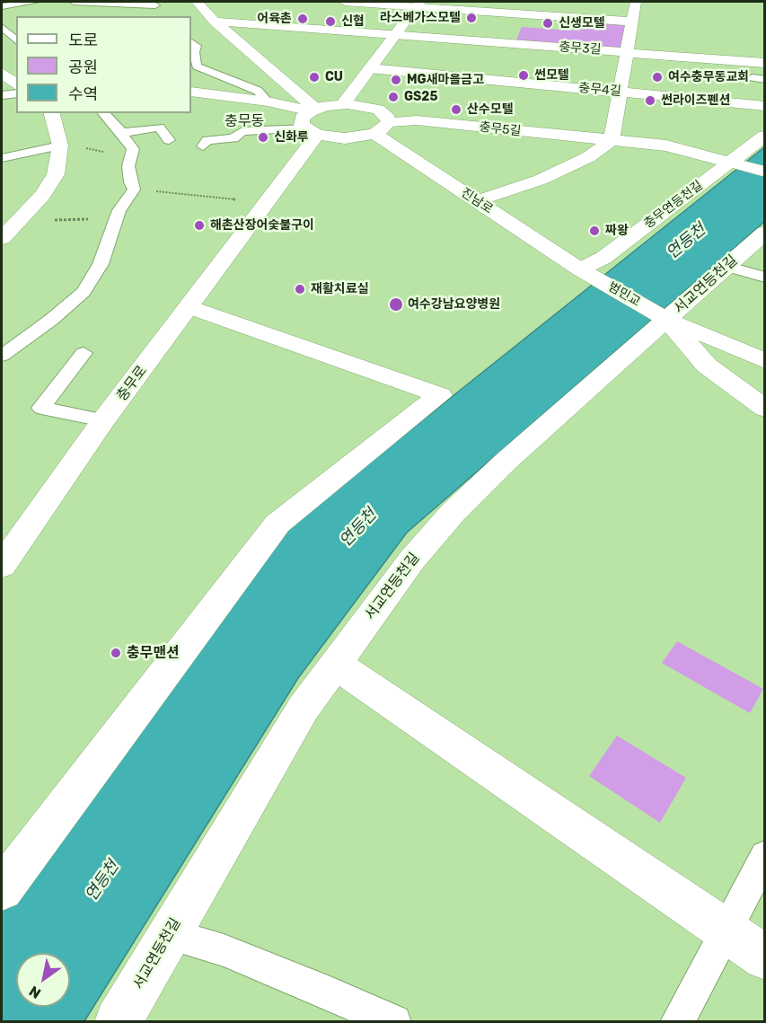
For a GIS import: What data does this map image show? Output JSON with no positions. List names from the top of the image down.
{
  "streets": {
    "street": [
      "충무3길",
      "충무4길",
      "충무5길",
      "진남로",
      "충무연등천길",
      "서교연등천길",
      "범민교",
      "충무로"
    ]
  },
  "crossings": [
    ["충무5길", "충무연등천길"],
    ["진남로", "충무연등천길"],
    ["진남로", "범민교"],
    ["충무연등천길", "범민교"],
    ["서교연등천길", "범민교"]
  ],
  "districts": ["충무동"],
  "water": ["연등천"],
  "places": [
    "라스베가스모텔",
    "어육촌",
    "신협",
    "신생모텔",
    "썬모텔",
    "CU",
    "여수충무동교회",
    "MG새마을금고",
    "GS25",
    "썬라이즈펜션",
    "산수모텔",
    "신화루",
    "해촌산장어숯불구이",
    "짜왕",
    "재활치료실",
    "여수강남요양병원",
    "충무맨션"
  ],
  "legend": ["도로", "공원", "수역"],
  "north": "bottom left"
}
